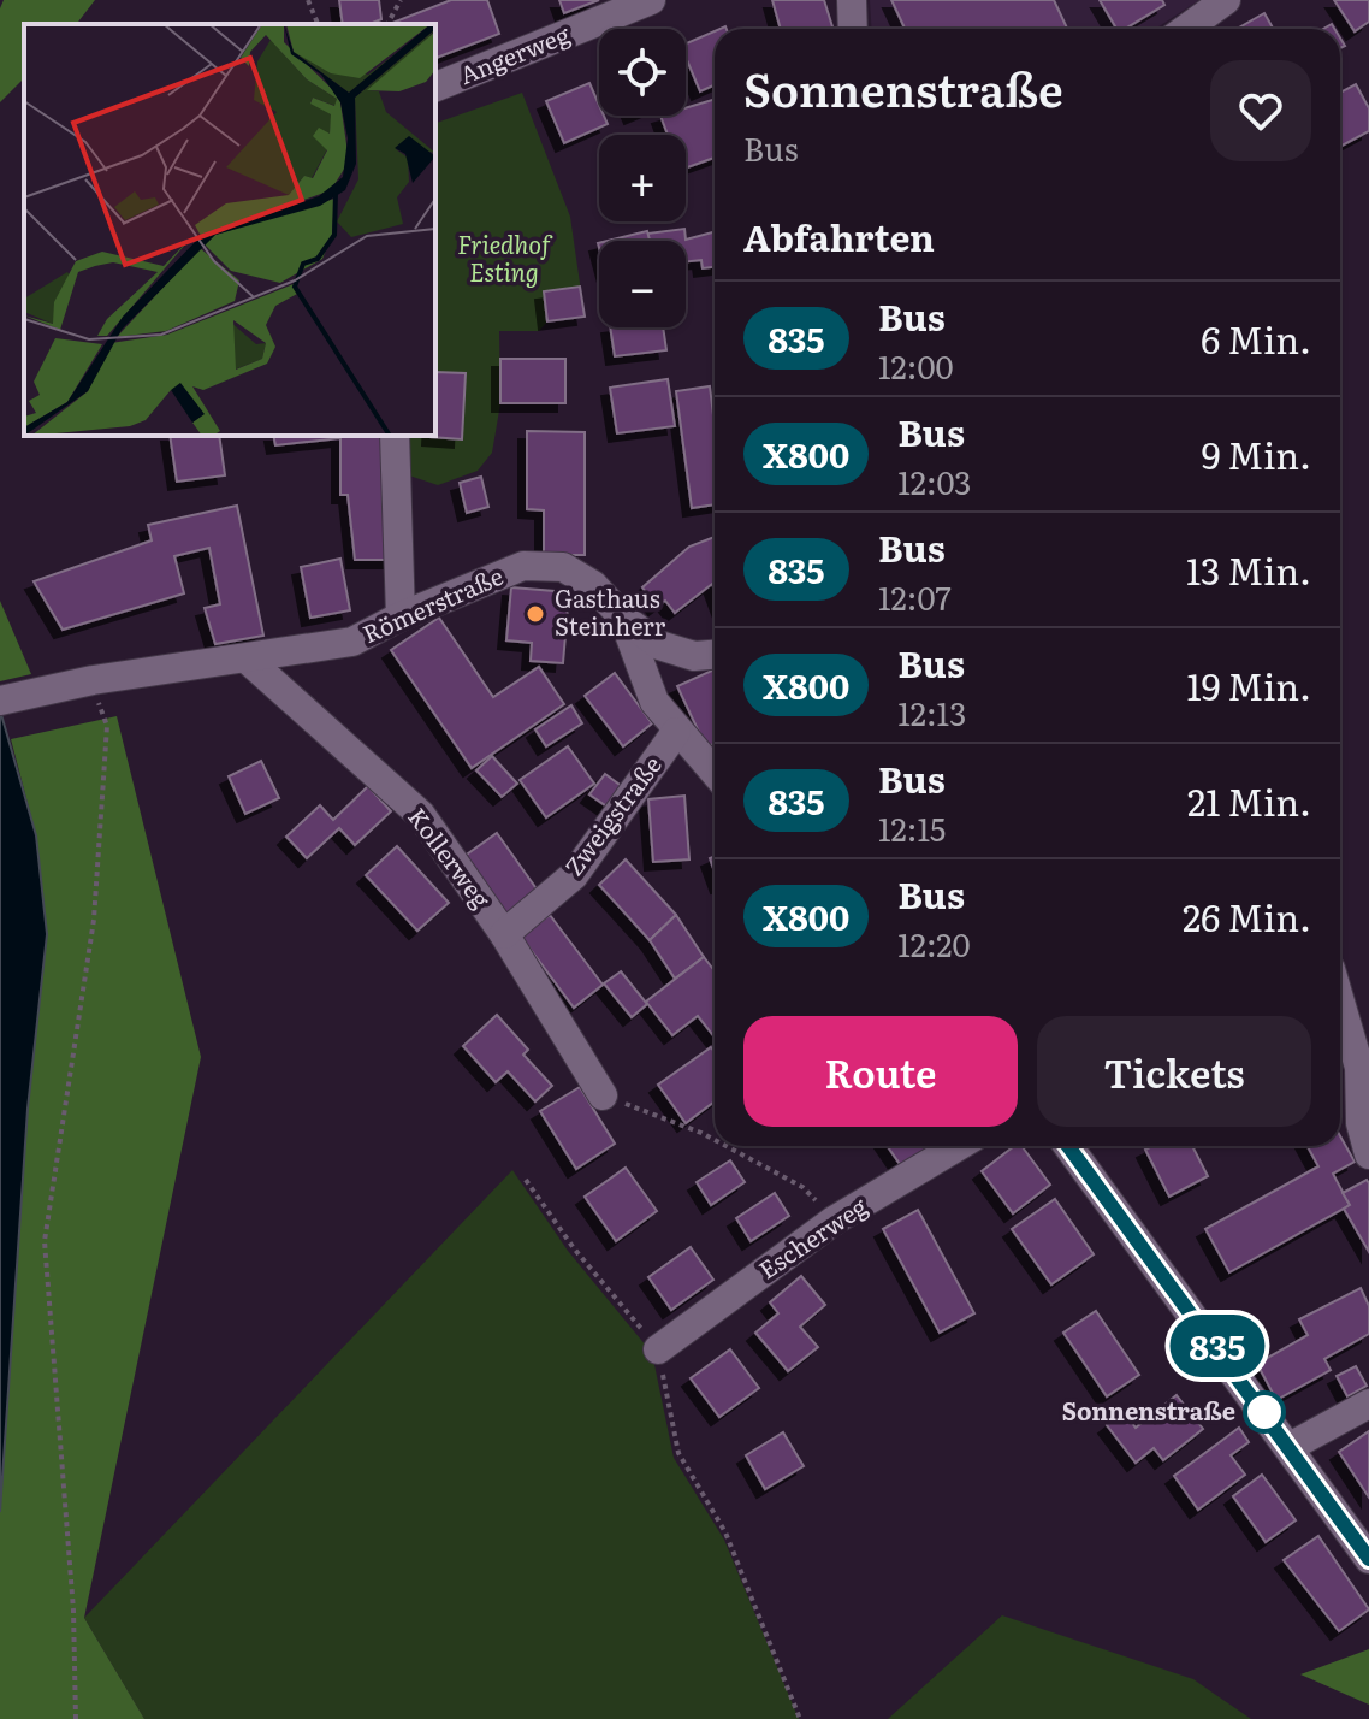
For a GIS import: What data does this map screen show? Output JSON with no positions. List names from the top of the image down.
{
  "streets": {
    "street": [
      "Angerweg",
      "Römerstraße",
      "Zweigstraße",
      "Kollerweg",
      "Escherweg"
    ]
  },
  "crossings": [
    ["Römerstraße", "Kollerweg"],
    ["Zweigstraße", "Kollerweg"]
  ],
  "parks": ["Friedhof Esting"],
  "places": ["Gasthaus Steinherr", "Sonnenstraße"],
  "lines": ["bus line 835"],
  "page": {
    "on_map": "835",
    "map_buttons": ["+", "−"],
    "heading": [
      ["Sonnenstraße", "Bus"],
      "Abfahrten"
    ],
    "list": [
      {
        "mark": "835",
        "name": "Bus",
        "note": "12:00",
        "value": "6 Min."
      },
      {
        "mark": "X800",
        "name": "Bus",
        "note": "12:03",
        "value": "9 Min."
      },
      {
        "mark": "835",
        "name": "Bus",
        "note": "12:07",
        "value": "13 Min."
      },
      {
        "mark": "X800",
        "name": "Bus",
        "note": "12:13",
        "value": "19 Min."
      },
      {
        "mark": "835",
        "name": "Bus",
        "note": "12:15",
        "value": "21 Min."
      },
      {
        "mark": "X800",
        "name": "Bus",
        "note": "12:20",
        "value": "26 Min."
      }
    ],
    "buttons": ["Route", "Tickets"]
  }
}
